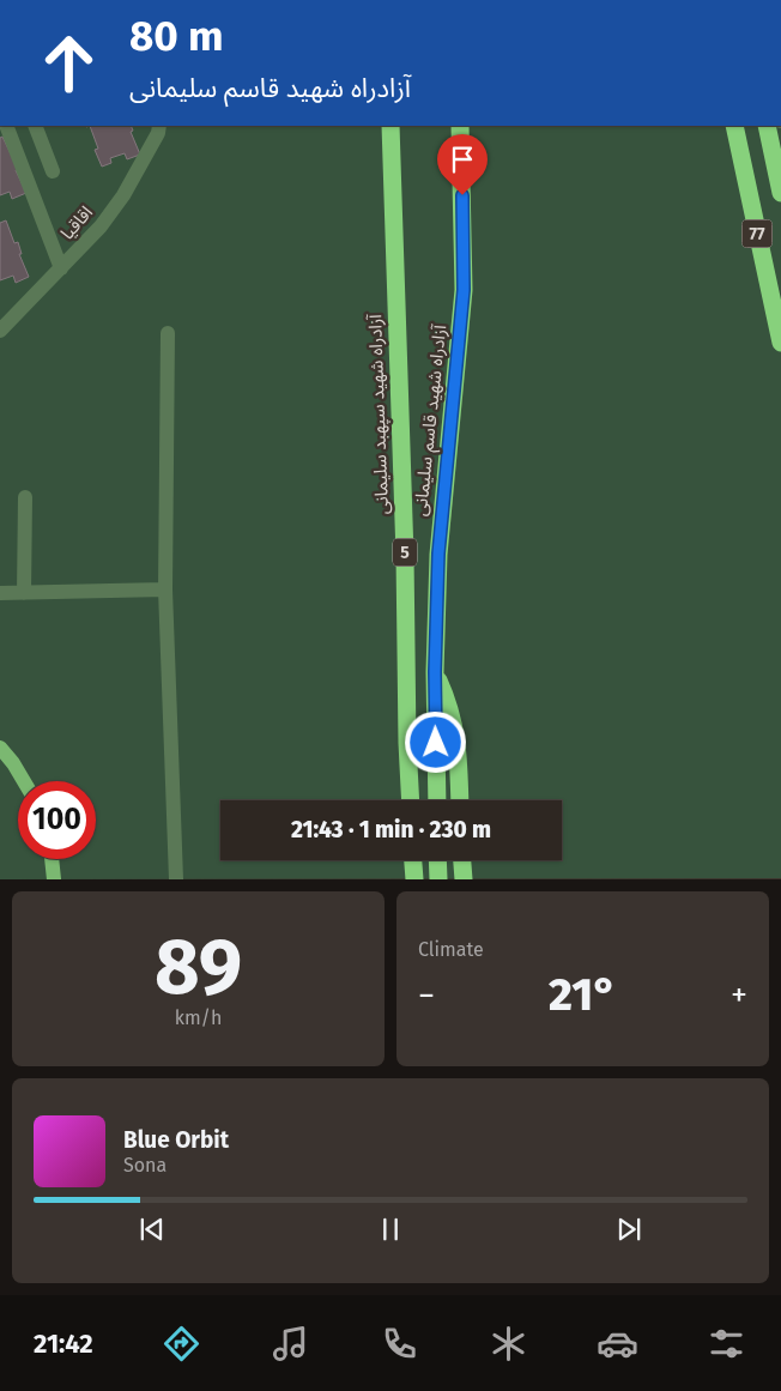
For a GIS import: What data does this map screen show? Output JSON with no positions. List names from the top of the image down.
{
  "streets": {
    "highway": [
      "77",
      "آزادراه شهید سپهبد سلیمانی",
      "آزادراه شهید قاسم سلیمانی",
      "5"
    ],
    "street": ["اقاقیا"]
  },
  "crossings": [
    ["آزادراه شهید قاسم سلیمانی", "5"]
  ],
  "page": {
    "turn": ["80 m", "آزادراه شهید قاسم سلیمانی"],
    "limit": "100",
    "trip": "21:43 · 1 min · 230 m",
    "tile": [
      ["89", "km/h"],
      "Climate"
    ],
    "heat": ["−", "21°", "+"],
    "song": ["Blue Orbit", "Sona"],
    "tabs": "21:42"
  }
}
